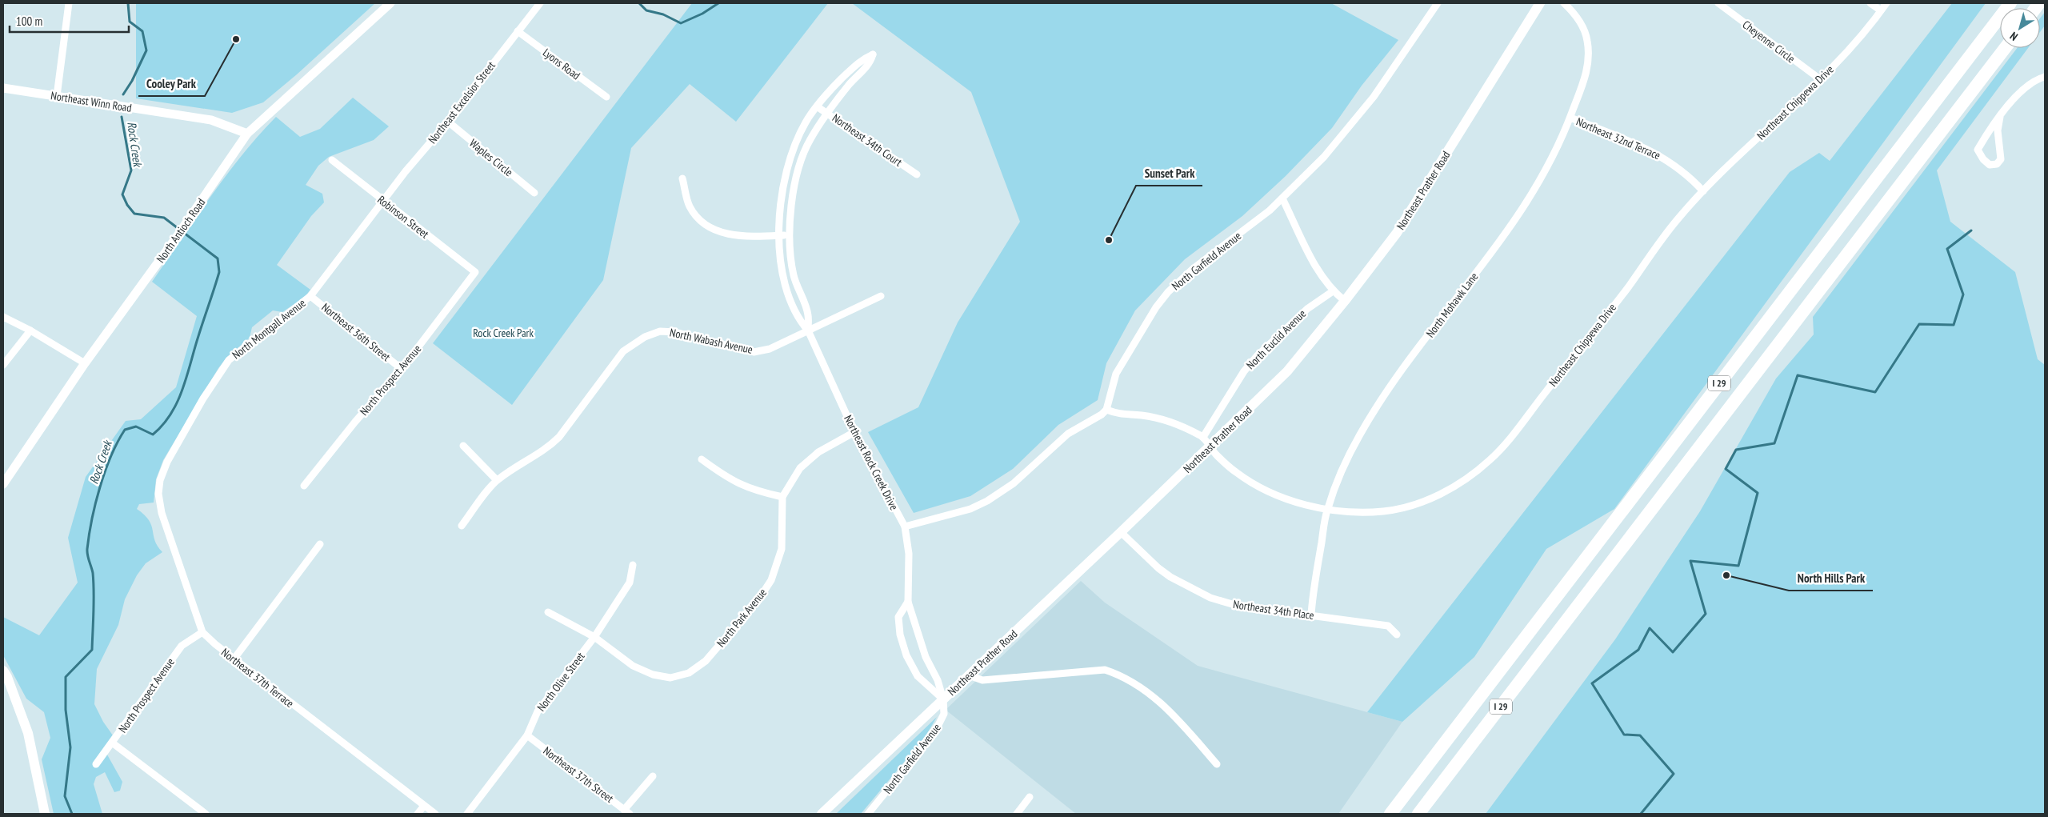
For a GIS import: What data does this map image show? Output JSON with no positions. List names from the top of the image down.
{
  "streets": {
    "highway": ["I 29"],
    "main road": ["Northeast Prather Road"],
    "street": [
      "Cheyenne Circle",
      "Lyons Road",
      "Northeast Winn Road",
      "Northeast Excelsior Street",
      "Northeast Chippewa Drive",
      "Northeast 32nd Terrace",
      "Northeast 34th Court",
      "Waples Circle",
      "Robinson Street",
      "North Antioch Road",
      "North Garfield Avenue",
      "North Mohawk Lane",
      "North Montgall Avenue",
      "Northeast 36th Street",
      "North Euclid Avenue",
      "North Wabash Avenue",
      "North Prospect Avenue",
      "Northeast Rock Creek Drive",
      "Northeast 34th Place",
      "North Park Avenue",
      "Northeast 37th Terrace",
      "North Olive Street",
      "Northeast 37th Street"
    ]
  },
  "crossings": [
    ["Cheyenne Circle", "Northeast Chippewa Drive"],
    ["Lyons Road", "Northeast Excelsior Street"],
    ["Northeast Winn Road", "North Antioch Road"],
    ["Northeast Excelsior Street", "Waples Circle"],
    ["Northeast Excelsior Street", "Robinson Street"],
    ["Northeast Excelsior Street", "North Montgall Avenue"],
    ["Northeast Chippewa Drive", "Northeast 32nd Terrace"],
    ["Northeast Chippewa Drive", "Northeast Prather Road"],
    ["Northeast Chippewa Drive", "North Mohawk Lane"],
    ["Northeast Chippewa Drive", "North Euclid Avenue"],
    ["Northeast 32nd Terrace", "North Mohawk Lane"],
    ["Northeast 34th Court", "Northeast Rock Creek Drive"],
    ["Northeast Prather Road", "North Garfield Avenue"],
    ["Northeast Prather Road", "Northeast Rock Creek Drive"],
    ["Northeast Prather Road", "Northeast 34th Place"],
    ["Robinson Street", "North Montgall Avenue"],
    ["Robinson Street", "North Prospect Avenue"],
    ["North Garfield Avenue", "Northeast Rock Creek Drive"],
    ["North Mohawk Lane", "Northeast 34th Place"],
    ["North Montgall Avenue", "Northeast 36th Street"],
    ["North Montgall Avenue", "North Prospect Avenue"],
    ["North Montgall Avenue", "Northeast 37th Terrace"],
    ["Northeast 36th Street", "North Prospect Avenue"],
    ["North Wabash Avenue", "Northeast Rock Creek Drive"],
    ["North Prospect Avenue", "Northeast 37th Terrace"],
    ["North Park Avenue", "North Olive Street"],
    ["North Olive Street", "Northeast 37th Street"]
  ],
  "water": ["Rock Creek"],
  "parks": ["Rock Creek Park"],
  "places": ["Cooley Park", "Sunset Park", "North Hills Park"],
  "scale_bar": "100 m",
  "north": "bottom left"
}
